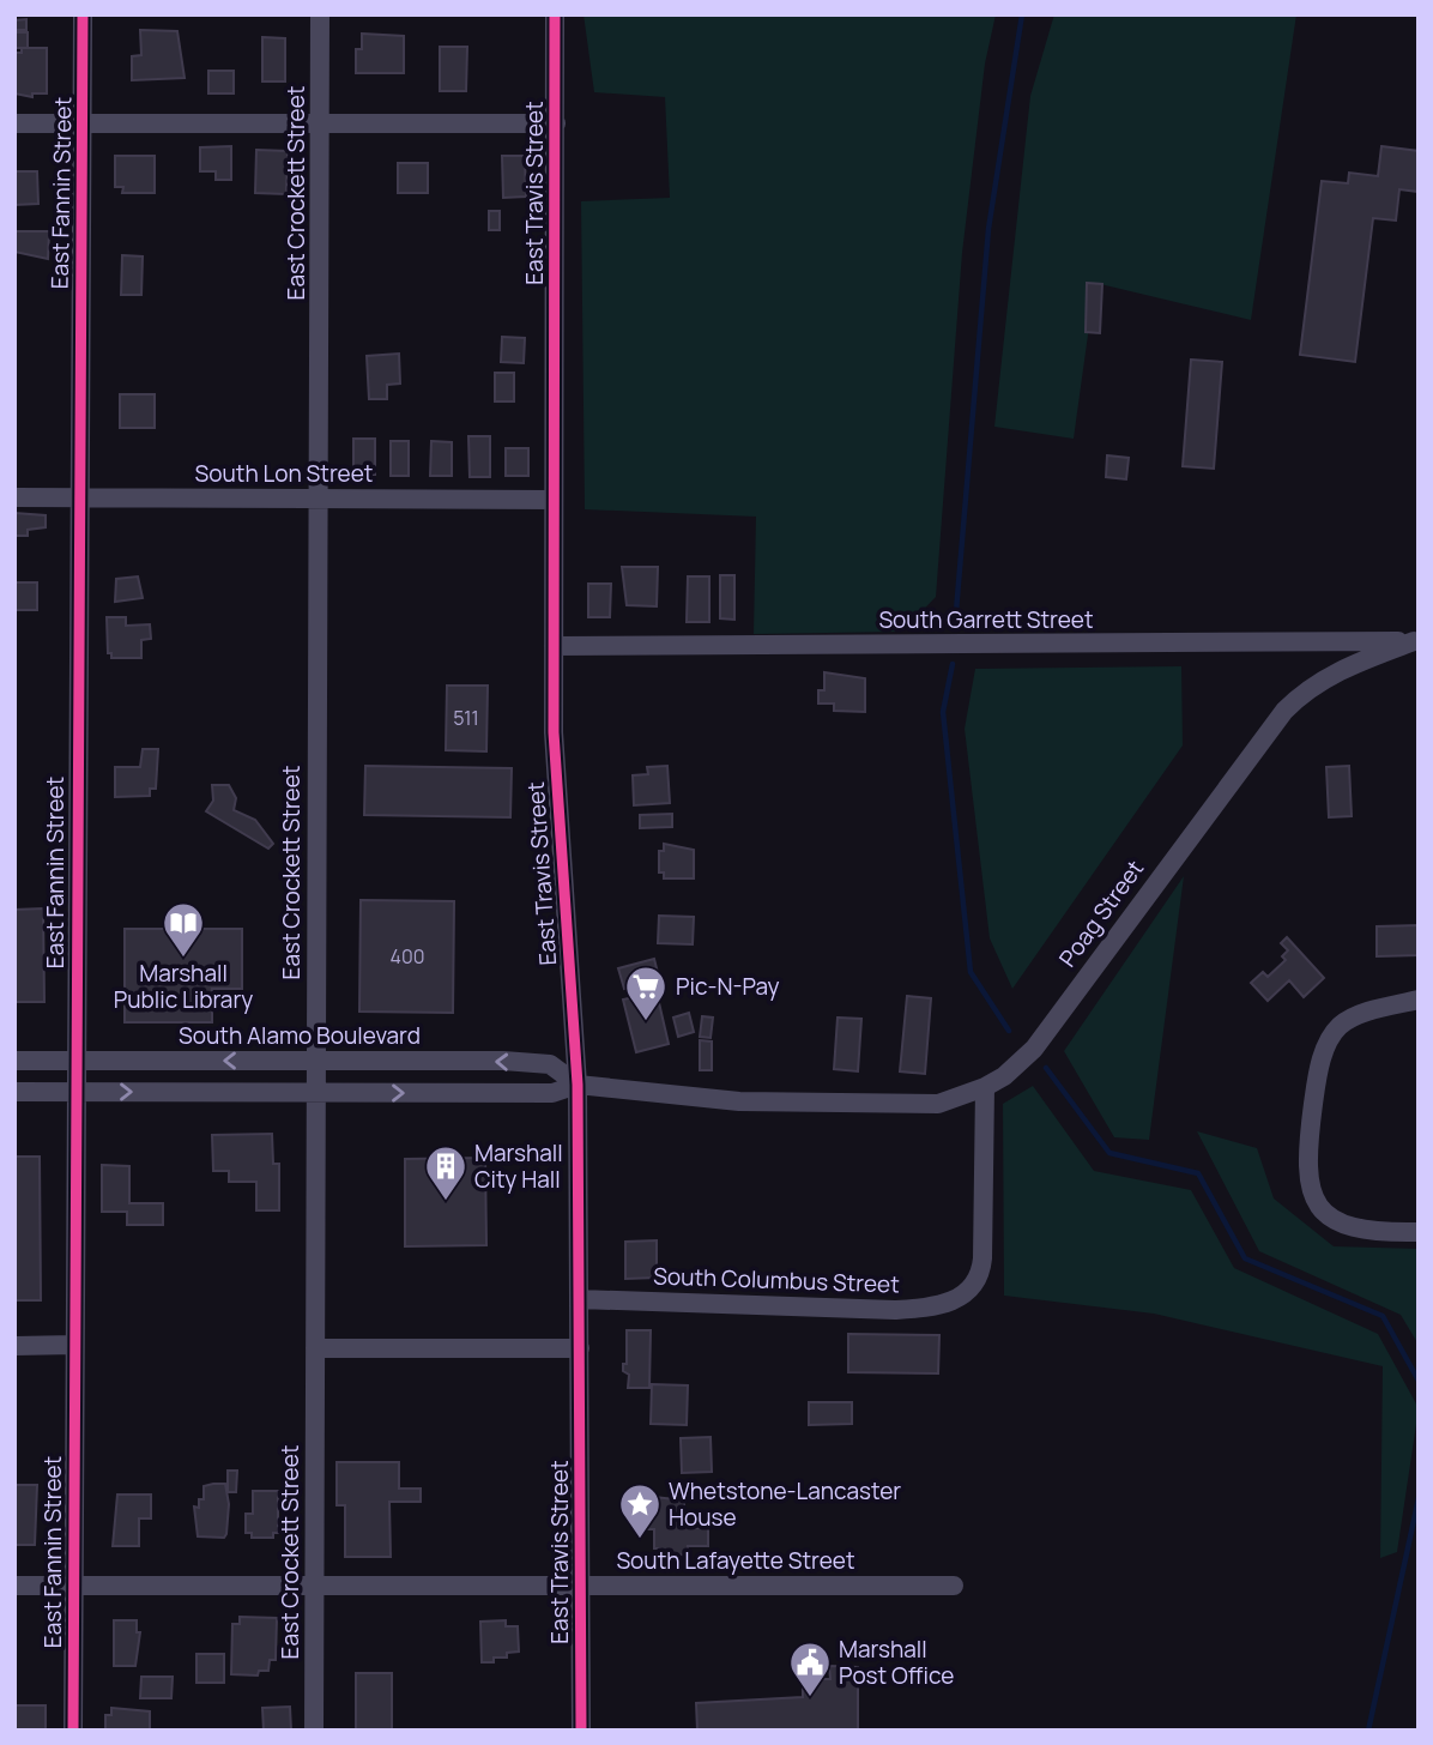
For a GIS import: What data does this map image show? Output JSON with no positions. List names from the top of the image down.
{
  "streets": {
    "street": [
      "East Fannin Street",
      "East Crockett Street",
      "East Travis Street",
      "South Lon Street",
      "South Garrett Street",
      "Poag Street",
      "South Alamo Boulevard",
      "South Columbus Street",
      "South Lafayette Street"
    ]
  },
  "crossings": [
    ["East Fannin Street", "South Lon Street"],
    ["East Fannin Street", "South Alamo Boulevard"],
    ["East Fannin Street", "South Lafayette Street"],
    ["East Crockett Street", "South Lon Street"],
    ["East Crockett Street", "South Alamo Boulevard"],
    ["East Crockett Street", "South Lafayette Street"],
    ["East Travis Street", "South Lon Street"],
    ["East Travis Street", "South Garrett Street"],
    ["East Travis Street", "South Alamo Boulevard"],
    ["East Travis Street", "South Columbus Street"],
    ["East Travis Street", "South Lafayette Street"],
    ["South Garrett Street", "Poag Street"],
    ["Poag Street", "South Alamo Boulevard"],
    ["Poag Street", "South Columbus Street"],
    ["South Alamo Boulevard", "South Columbus Street"]
  ],
  "places": {
    "library": ["Marshall Public Library"],
    "supermarket": ["Pic-N-Pay"],
    "building": ["Marshall City Hall"],
    "place": ["Whetstone-Lancaster House"],
    "public building": ["Marshall Post Office"]
  },
  "house_numbers": ["511", "400"]
}
